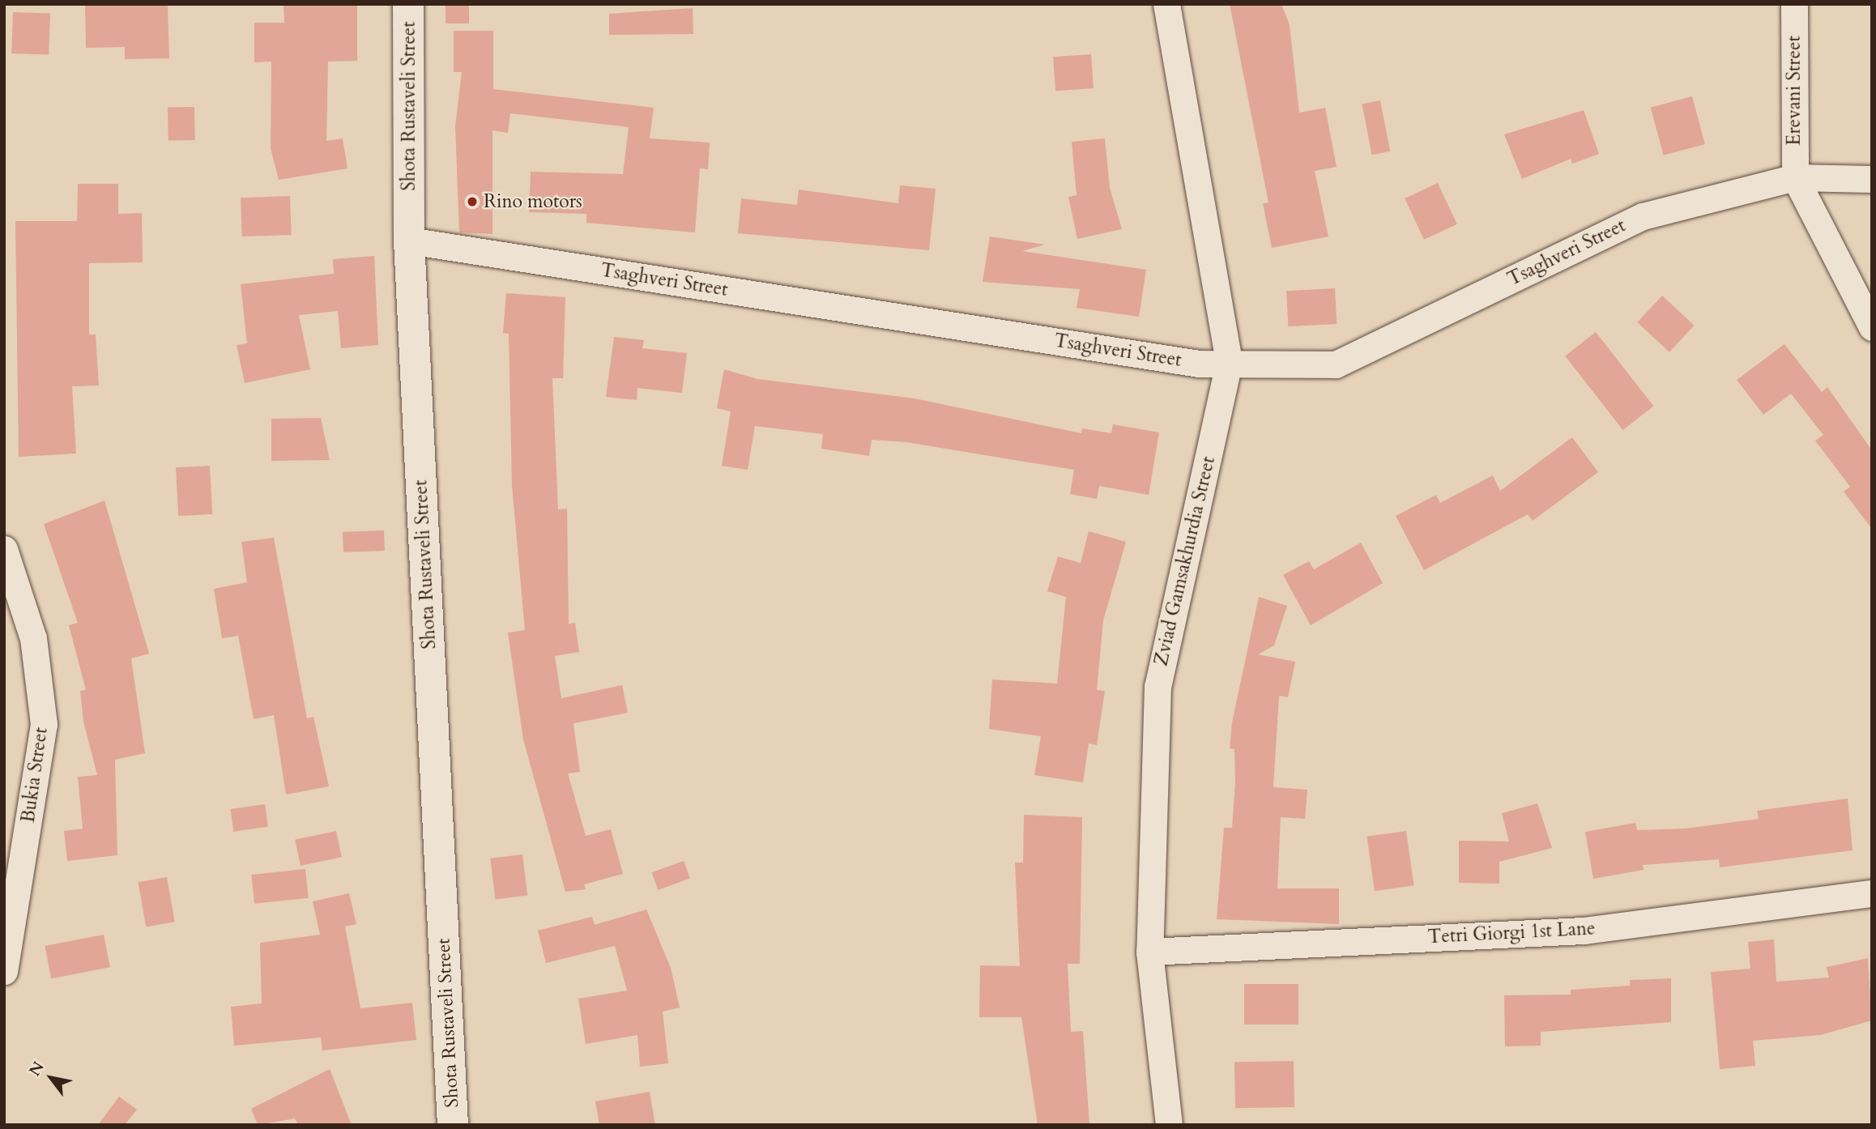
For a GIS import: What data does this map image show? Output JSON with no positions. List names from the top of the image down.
{
  "streets": {
    "main road": ["Shota Rustaveli Street"],
    "street": [
      "Erevani Street",
      "Tsaghveri Street",
      "Zviad Gamsakhurdia Street",
      "Bukia Street",
      "Tetri Giorgi 1st Lane"
    ]
  },
  "crossings": [
    ["Erevani Street", "Tsaghveri Street"],
    ["Shota Rustaveli Street", "Tsaghveri Street"],
    ["Tsaghveri Street", "Zviad Gamsakhurdia Street"],
    ["Zviad Gamsakhurdia Street", "Tetri Giorgi 1st Lane"]
  ],
  "places": ["Rino motors"],
  "north": "top left"
}
